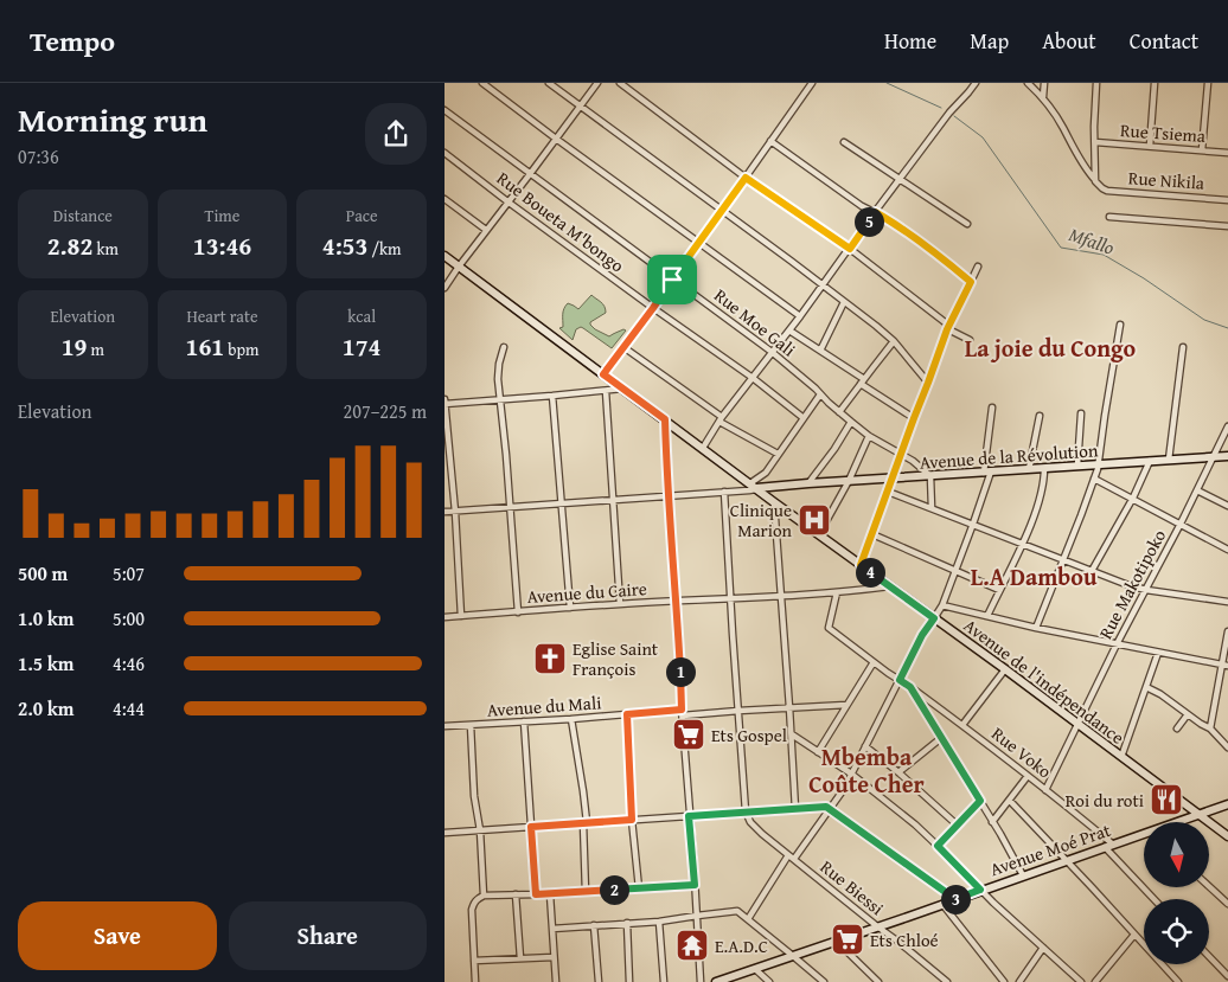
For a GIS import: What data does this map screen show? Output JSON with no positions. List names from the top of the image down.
{
  "streets": {
    "street": [
      "Rue Tsiema",
      "Rue Nikila",
      "Rue Boueta M'bongo",
      "Rue Moe Gali",
      "Avenue de la Révolution",
      "Rue Makotipoko",
      "Avenue du Caire",
      "Avenue de l'indépendance",
      "Avenue du Mali",
      "Rue Voko",
      "Avenue Moé Prat",
      "Rue Biessi"
    ]
  },
  "crossings": [
    ["Rue Moe Gali", "Avenue de la Révolution"],
    ["Avenue de la Révolution", "Rue Makotipoko"],
    ["Avenue de la Révolution", "Avenue de l'indépendance"],
    ["Rue Makotipoko", "Avenue de l'indépendance"],
    ["Rue Makotipoko", "Rue Voko"],
    ["Avenue du Caire", "Avenue de l'indépendance"],
    ["Avenue du Caire", "Rue Voko"],
    ["Avenue de l'indépendance", "Avenue Moé Prat"],
    ["Rue Voko", "Avenue Moé Prat"],
    ["Avenue Moé Prat", "Rue Biessi"]
  ],
  "districts": ["La joie du Congo", "L.A Dambou", "Mbemba Coûte Cher"],
  "water": ["Mfallo"],
  "places": {
    "hospital": ["Clinique Marion"],
    "church": ["Eglise Saint François"],
    "supermarket": ["Ets Gospel", "Ets Chloé"],
    "restaurant": ["Roi du roti"],
    "temple": ["E.A.D.C"]
  },
  "north": "bottom",
  "page": {
    "header": "Tempo",
    "nav": [
      "Home",
      "Map",
      "About",
      "Contact"
    ],
    "heading": ["Morning run", "07:36"],
    "stats": [
      ["Distance", "2.82 km"],
      ["Time", "13:46"],
      ["Pace", "4:53 /km"],
      ["Elevation", "19 m"],
      ["Heart rate", "161 bpm"],
      ["kcal", "174"]
    ],
    "pins": [
      "5",
      "4",
      "1",
      "2",
      "3"
    ],
    "chart": ["Elevation", "207–225 m"],
    "list": [
      {
        "name": "500 m",
        "note": "5:07"
      },
      {
        "name": "1.0 km",
        "note": "5:00"
      },
      {
        "name": "1.5 km",
        "note": "4:46"
      },
      {
        "name": "2.0 km",
        "note": "4:44"
      }
    ],
    "buttons": ["Save", "Share"]
  }
}
